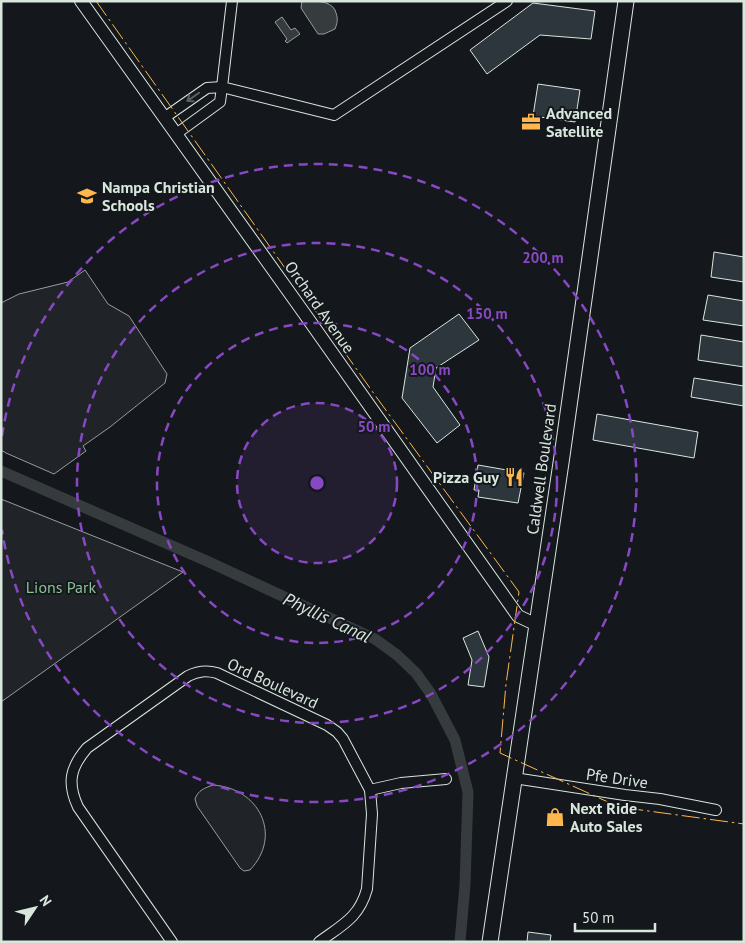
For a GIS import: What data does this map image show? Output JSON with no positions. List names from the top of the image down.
{
  "streets": {
    "main road": ["Caldwell Boulevard"],
    "street": ["Orchard Avenue", "Ord Boulevard", "Pfe Drive"]
  },
  "crossings": [
    ["Orchard Avenue", "Caldwell Boulevard"],
    ["Caldwell Boulevard", "Pfe Drive"]
  ],
  "water": ["Phyllis Canal"],
  "parks": ["Lions Park"],
  "places": {
    "office": ["Advanced Satellite"],
    "school or university": ["Nampa Christian Schools"],
    "restaurant": ["Pizza Guy"],
    "shop": ["Next Ride Auto Sales"]
  },
  "scale_bar": "50 m",
  "north": "top right",
  "rings": [
    "200 m",
    "150 m",
    "100 m",
    "50 m"
  ]
}
